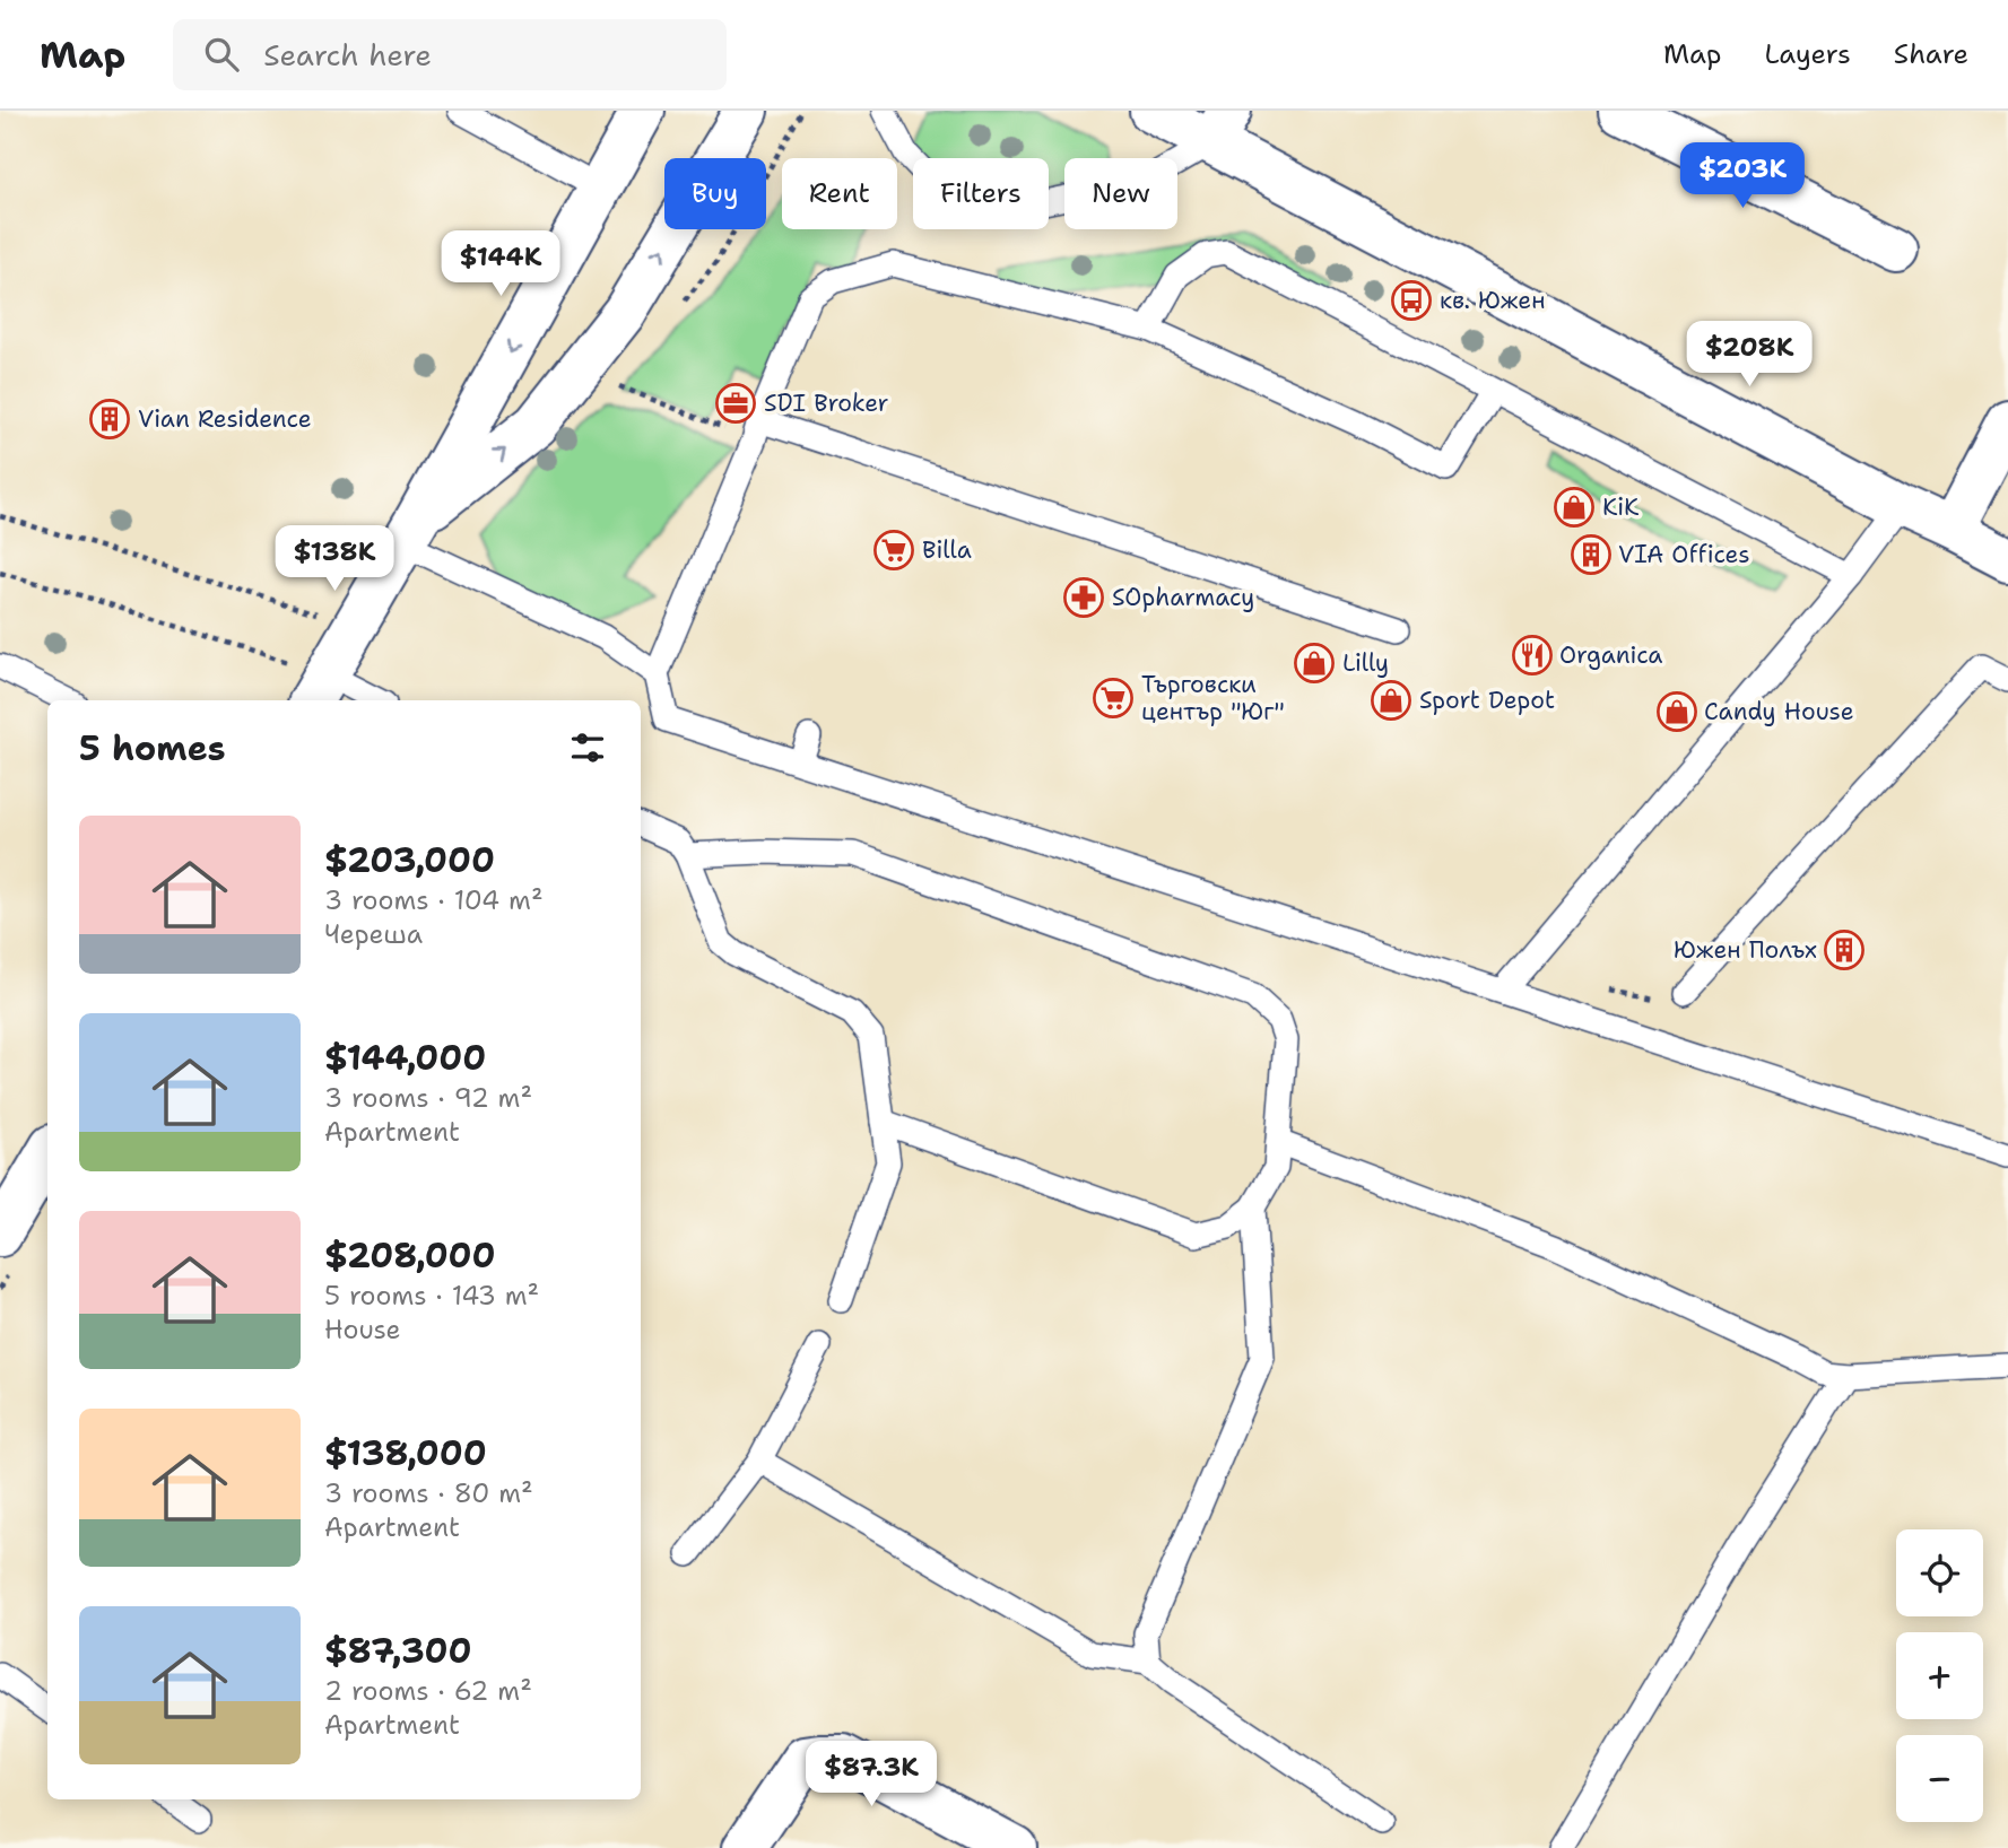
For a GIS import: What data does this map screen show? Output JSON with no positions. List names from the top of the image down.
{
  "places": {
    "bus stop": ["кв. Южен"],
    "office": ["SDI Broker"],
    "building": ["Vian Residence", "VIA Offices", "Южен Полъх"],
    "shop": [
      "KiK",
      "Lilly",
      "Sport Depot",
      "Candy House"
    ],
    "supermarket": ["Billa", "Търговски център \"Юг\""],
    "pharmacy": ["SOpharmacy"],
    "restaurant": ["Organica"]
  },
  "page": {
    "header": "Map",
    "search": "Search here",
    "nav": ["Map", "Layers", "Share"],
    "price": [
      "$203K",
      "$144K",
      "$208K",
      "$138K",
      "$87.3K"
    ],
    "chip": [
      "Buy",
      "Rent",
      "Filters",
      "New"
    ],
    "heading": "5 homes",
    "list": [
      {
        "name": "$203,000",
        "note": "3 rooms · 104 m² · Череша"
      },
      {
        "name": "$144,000",
        "note": "3 rooms · 92 m² · Apartment"
      },
      {
        "name": "$208,000",
        "note": "5 rooms · 143 m² · House"
      },
      {
        "name": "$138,000",
        "note": "3 rooms · 80 m² · Apartment"
      },
      {
        "name": "$87,300",
        "note": "2 rooms · 62 m² · Apartment"
      }
    ],
    "map_buttons": ["+", "−"]
  }
}
